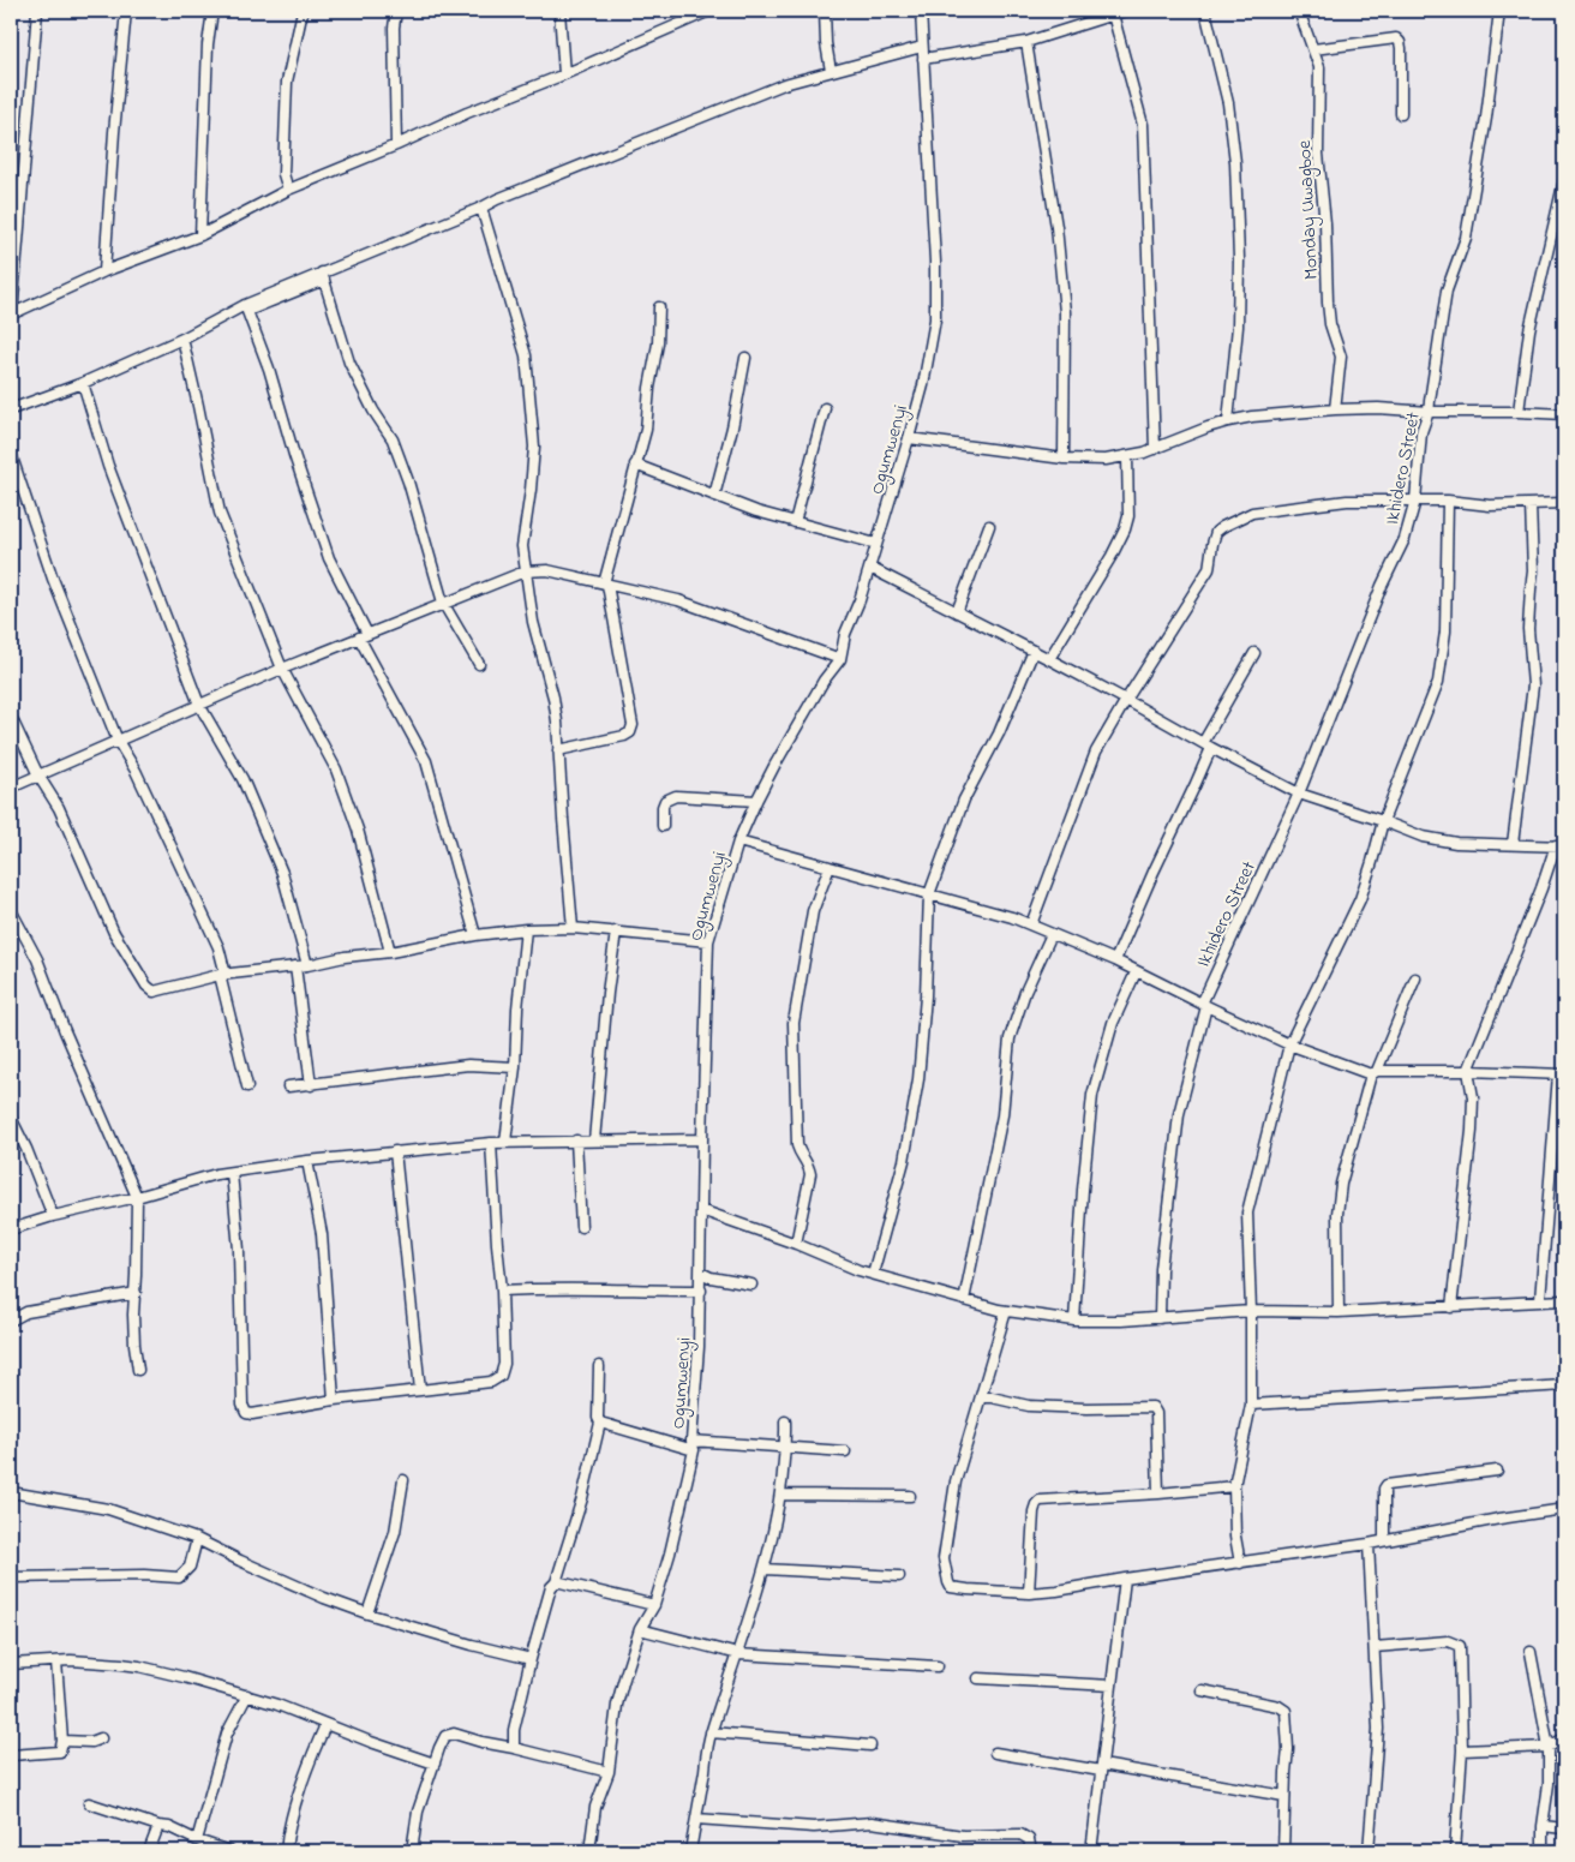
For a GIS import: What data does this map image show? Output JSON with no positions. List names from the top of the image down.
{
  "streets": {
    "street": ["Monday Uwagboe", "Ogumwenyi", "Ikhidero Street"]
  }
}
